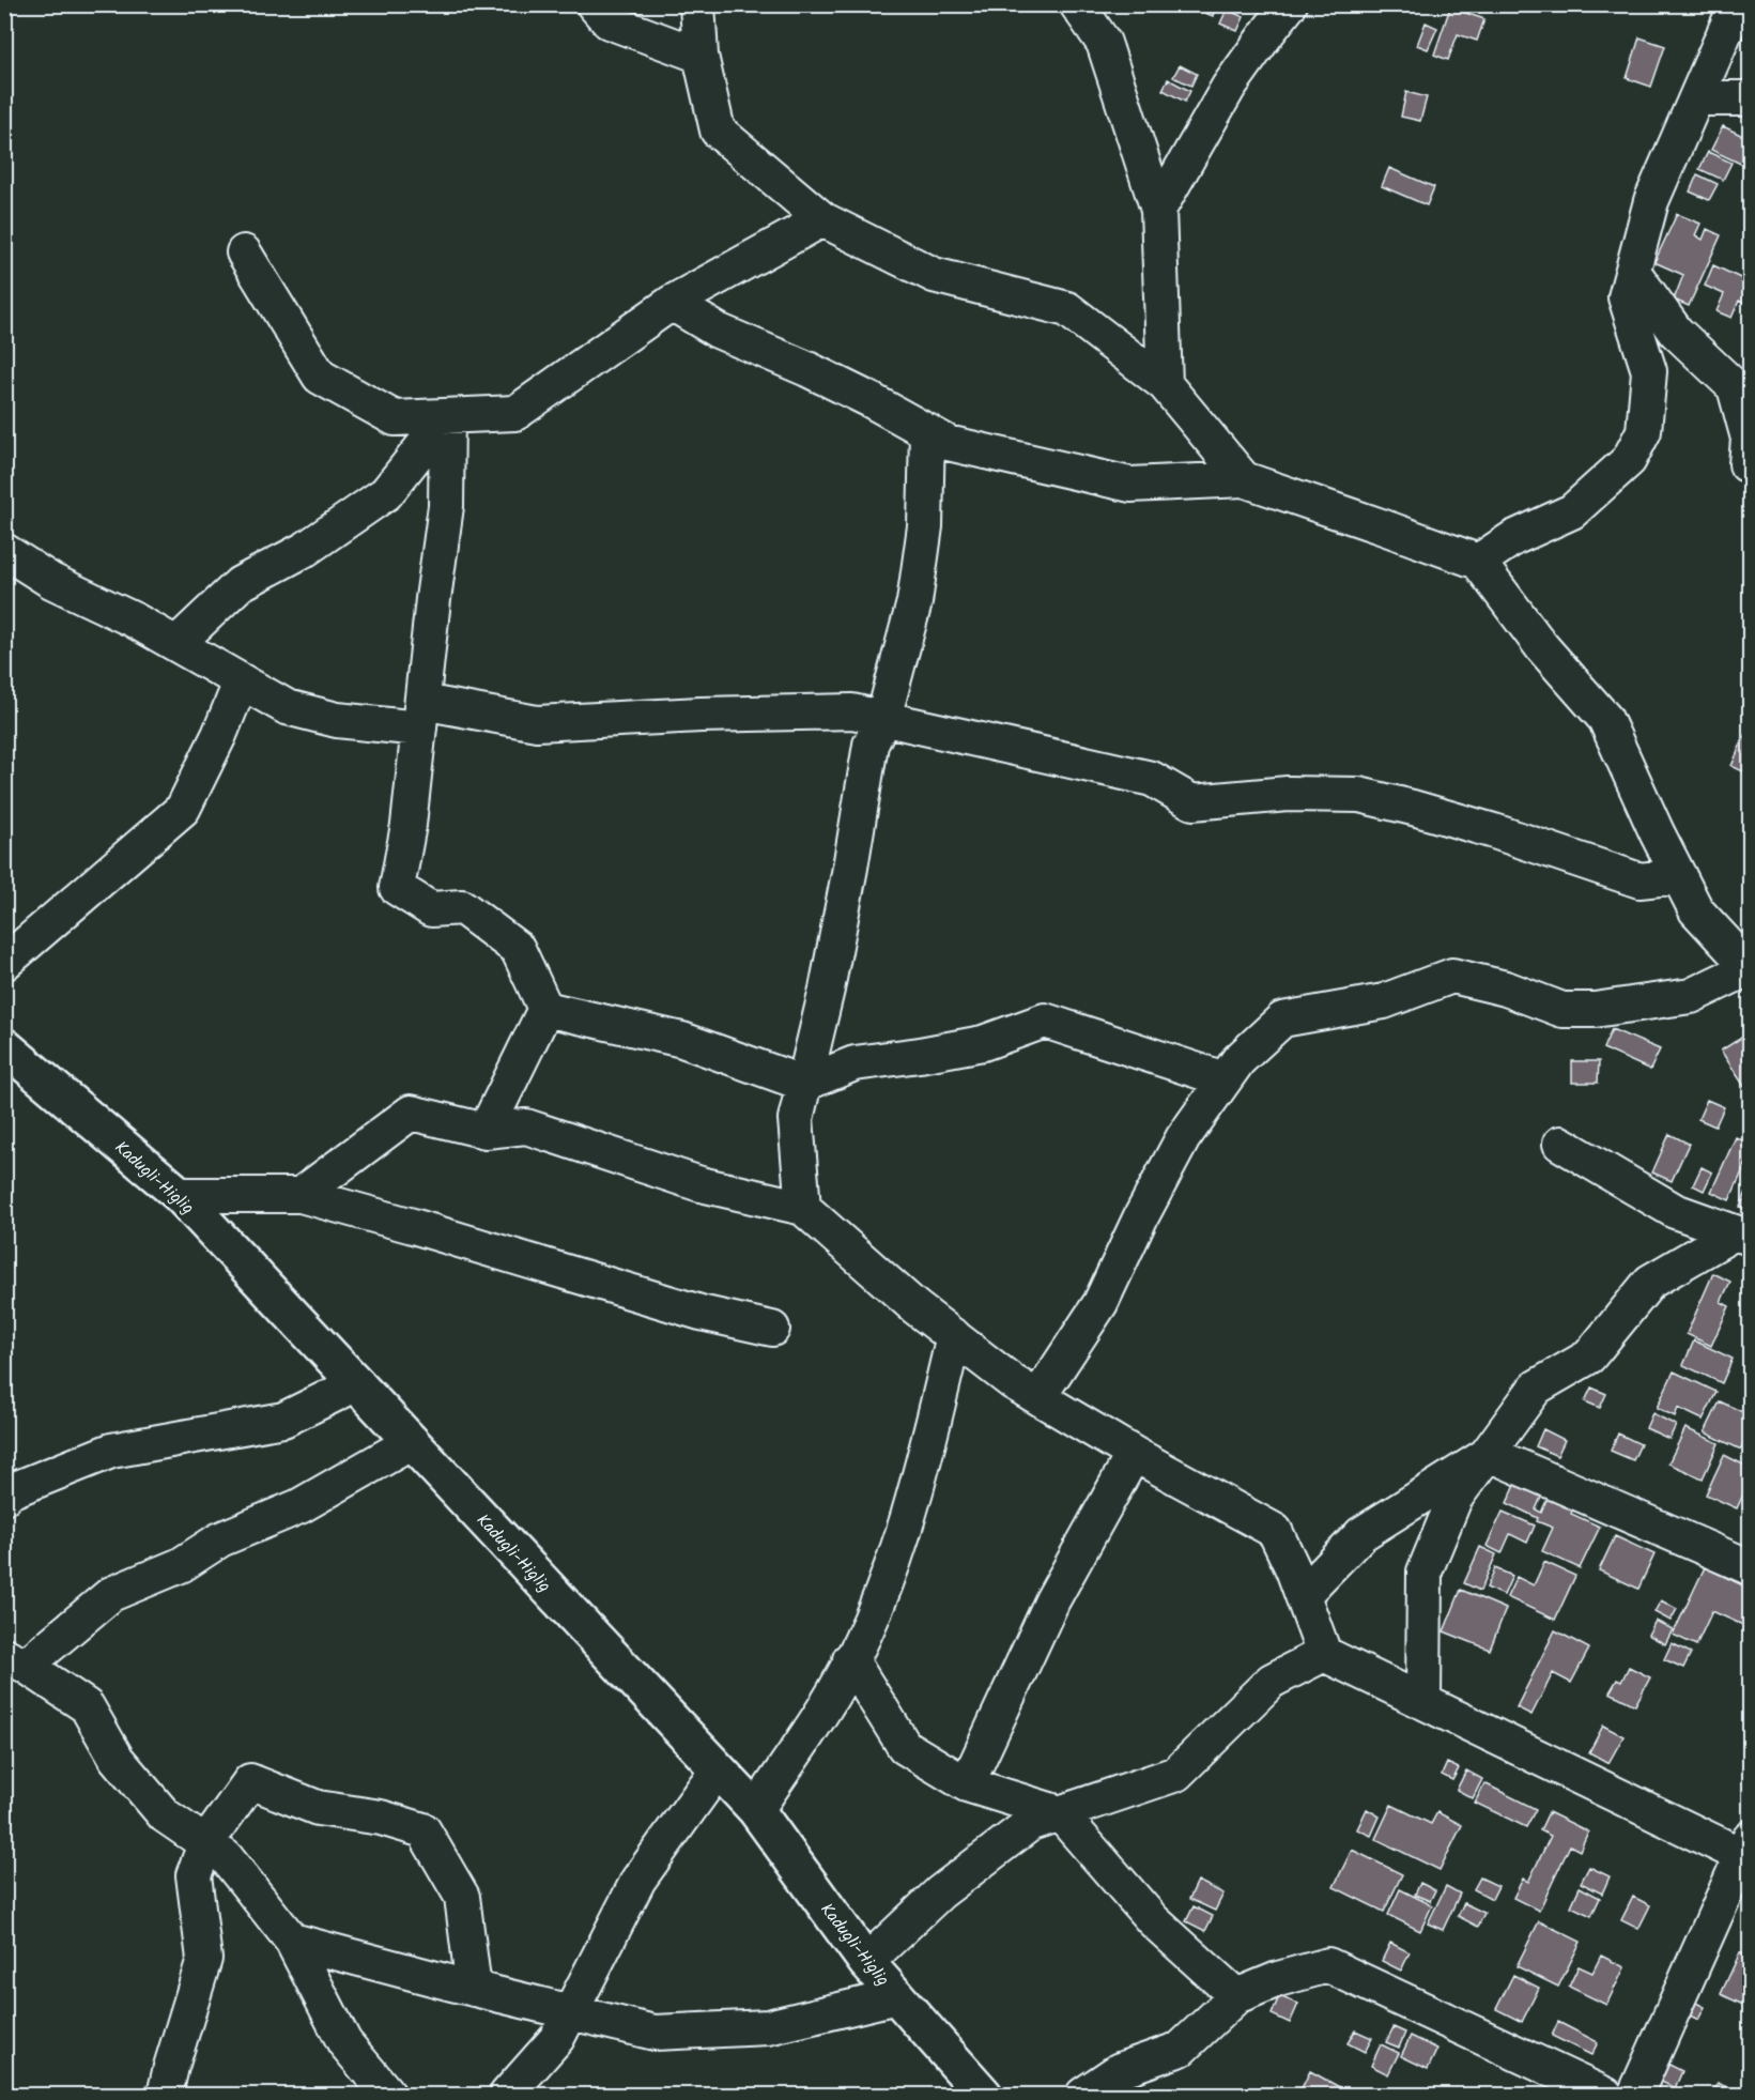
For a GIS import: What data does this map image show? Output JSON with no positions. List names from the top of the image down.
{
  "streets": {
    "street": ["Kadugli-Higlig"]
  }
}
